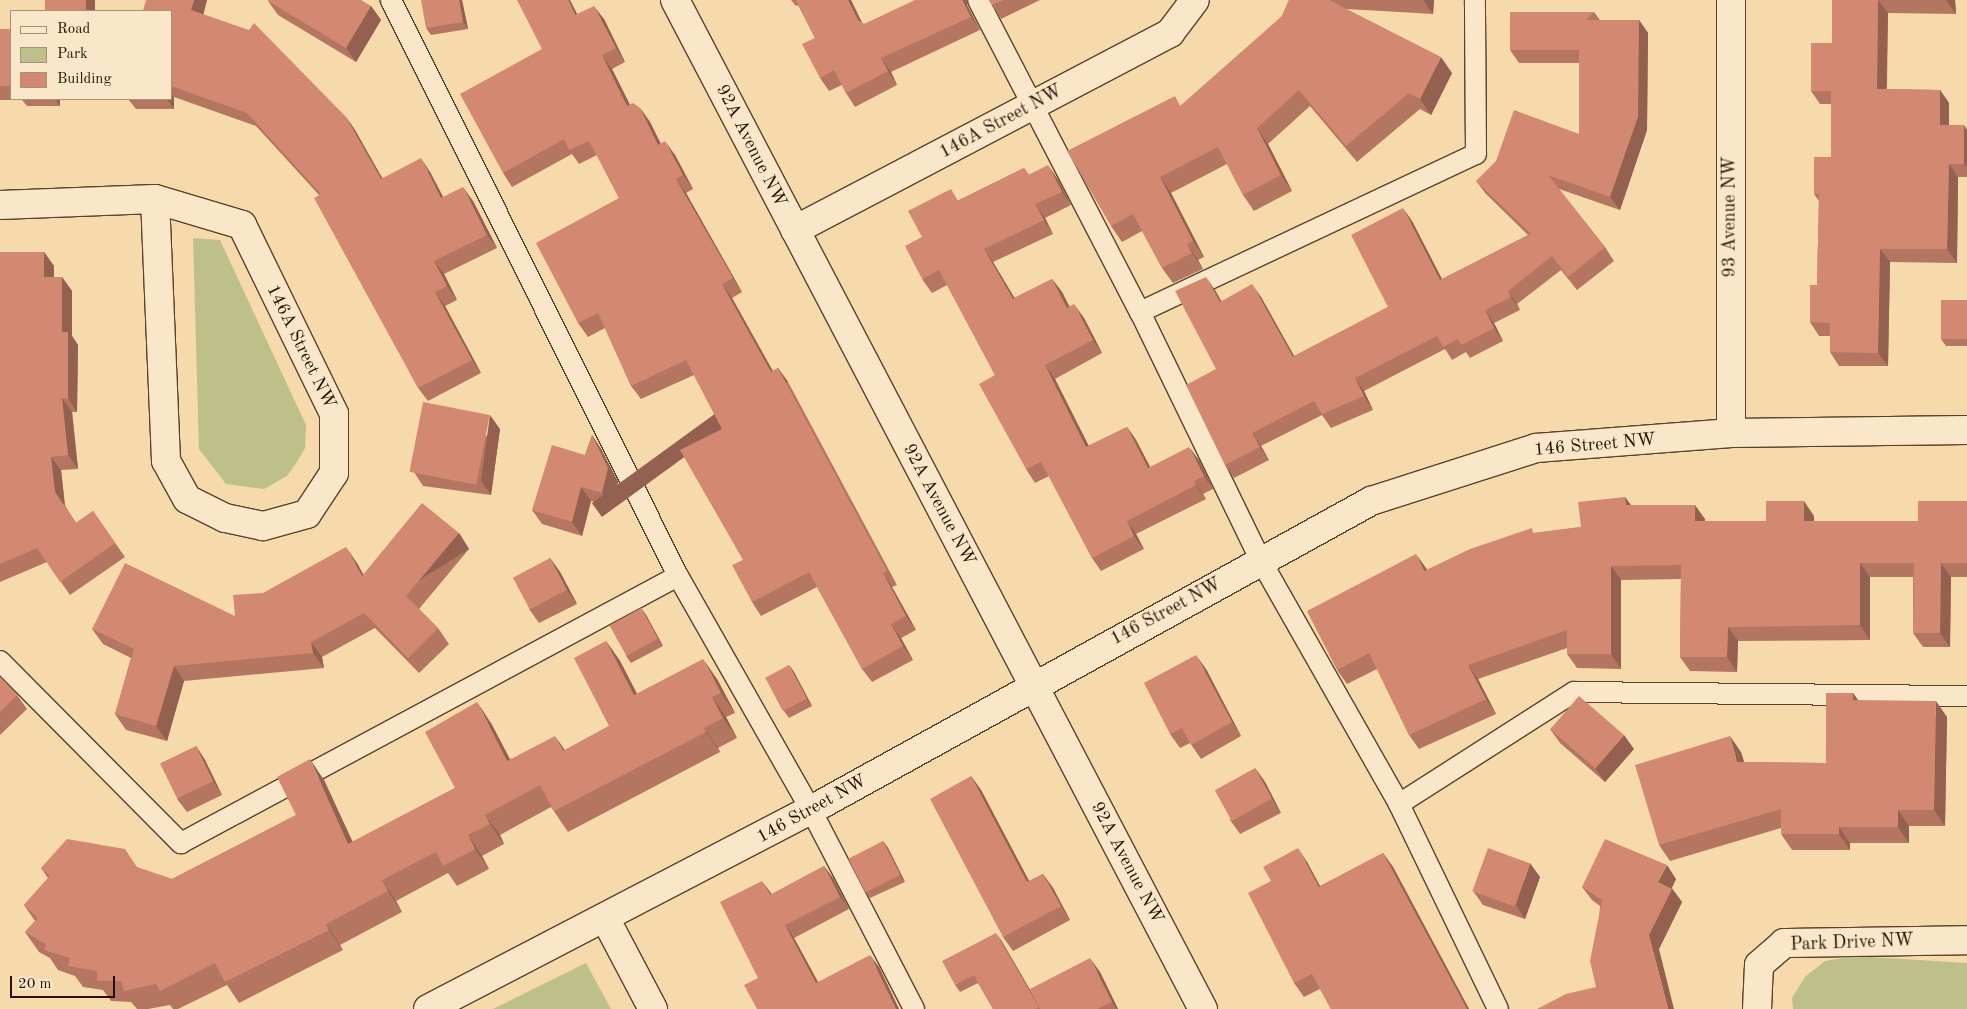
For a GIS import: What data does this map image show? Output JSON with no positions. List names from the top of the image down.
{
  "streets": {
    "street": [
      "146A Street NW",
      "92A Avenue NW",
      "93 Avenue NW",
      "146 Street NW",
      "Park Drive NW"
    ]
  },
  "crossings": [
    ["146A Street NW", "92A Avenue NW"],
    ["92A Avenue NW", "146 Street NW"],
    ["93 Avenue NW", "146 Street NW"]
  ],
  "legend": ["Road", "Park", "Building"],
  "scale_bar": "20 m"
}
